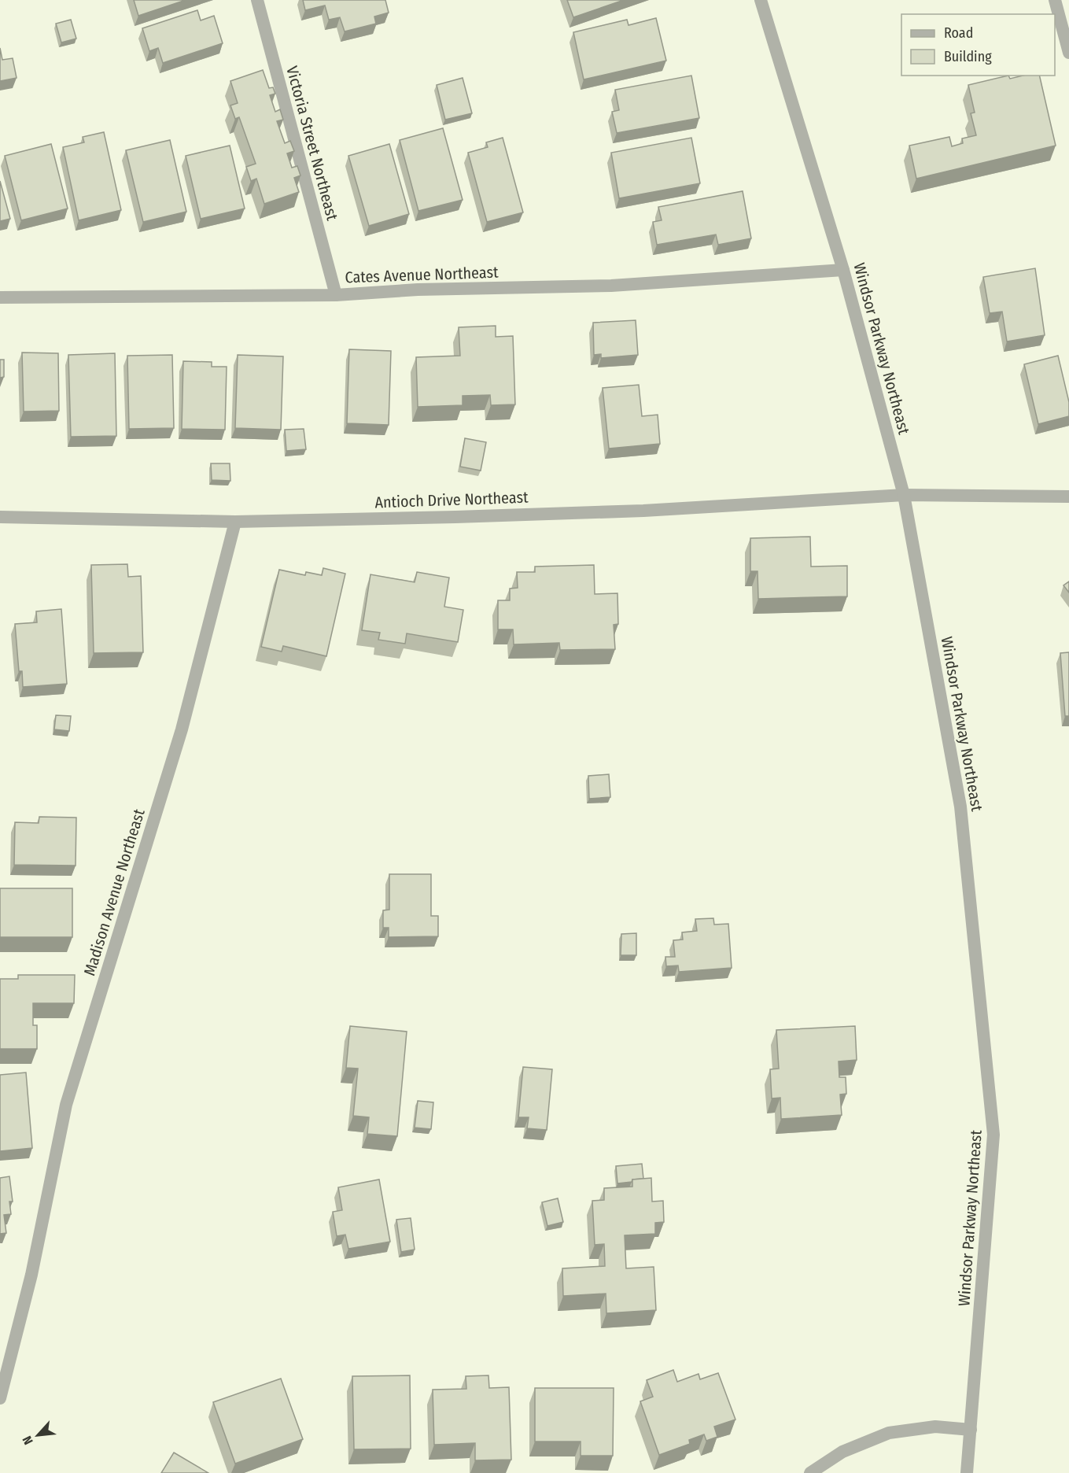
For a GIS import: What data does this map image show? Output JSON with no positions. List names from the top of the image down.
{
  "streets": {
    "street": [
      "Victoria Street Northeast",
      "Cates Avenue Northeast",
      "Windsor Parkway Northeast",
      "Antioch Drive Northeast",
      "Madison Avenue Northeast"
    ]
  },
  "crossings": [
    ["Victoria Street Northeast", "Cates Avenue Northeast"],
    ["Cates Avenue Northeast", "Windsor Parkway Northeast"],
    ["Windsor Parkway Northeast", "Antioch Drive Northeast"],
    ["Antioch Drive Northeast", "Madison Avenue Northeast"]
  ],
  "legend": ["Road", "Building"],
  "north": "bottom left"
}
